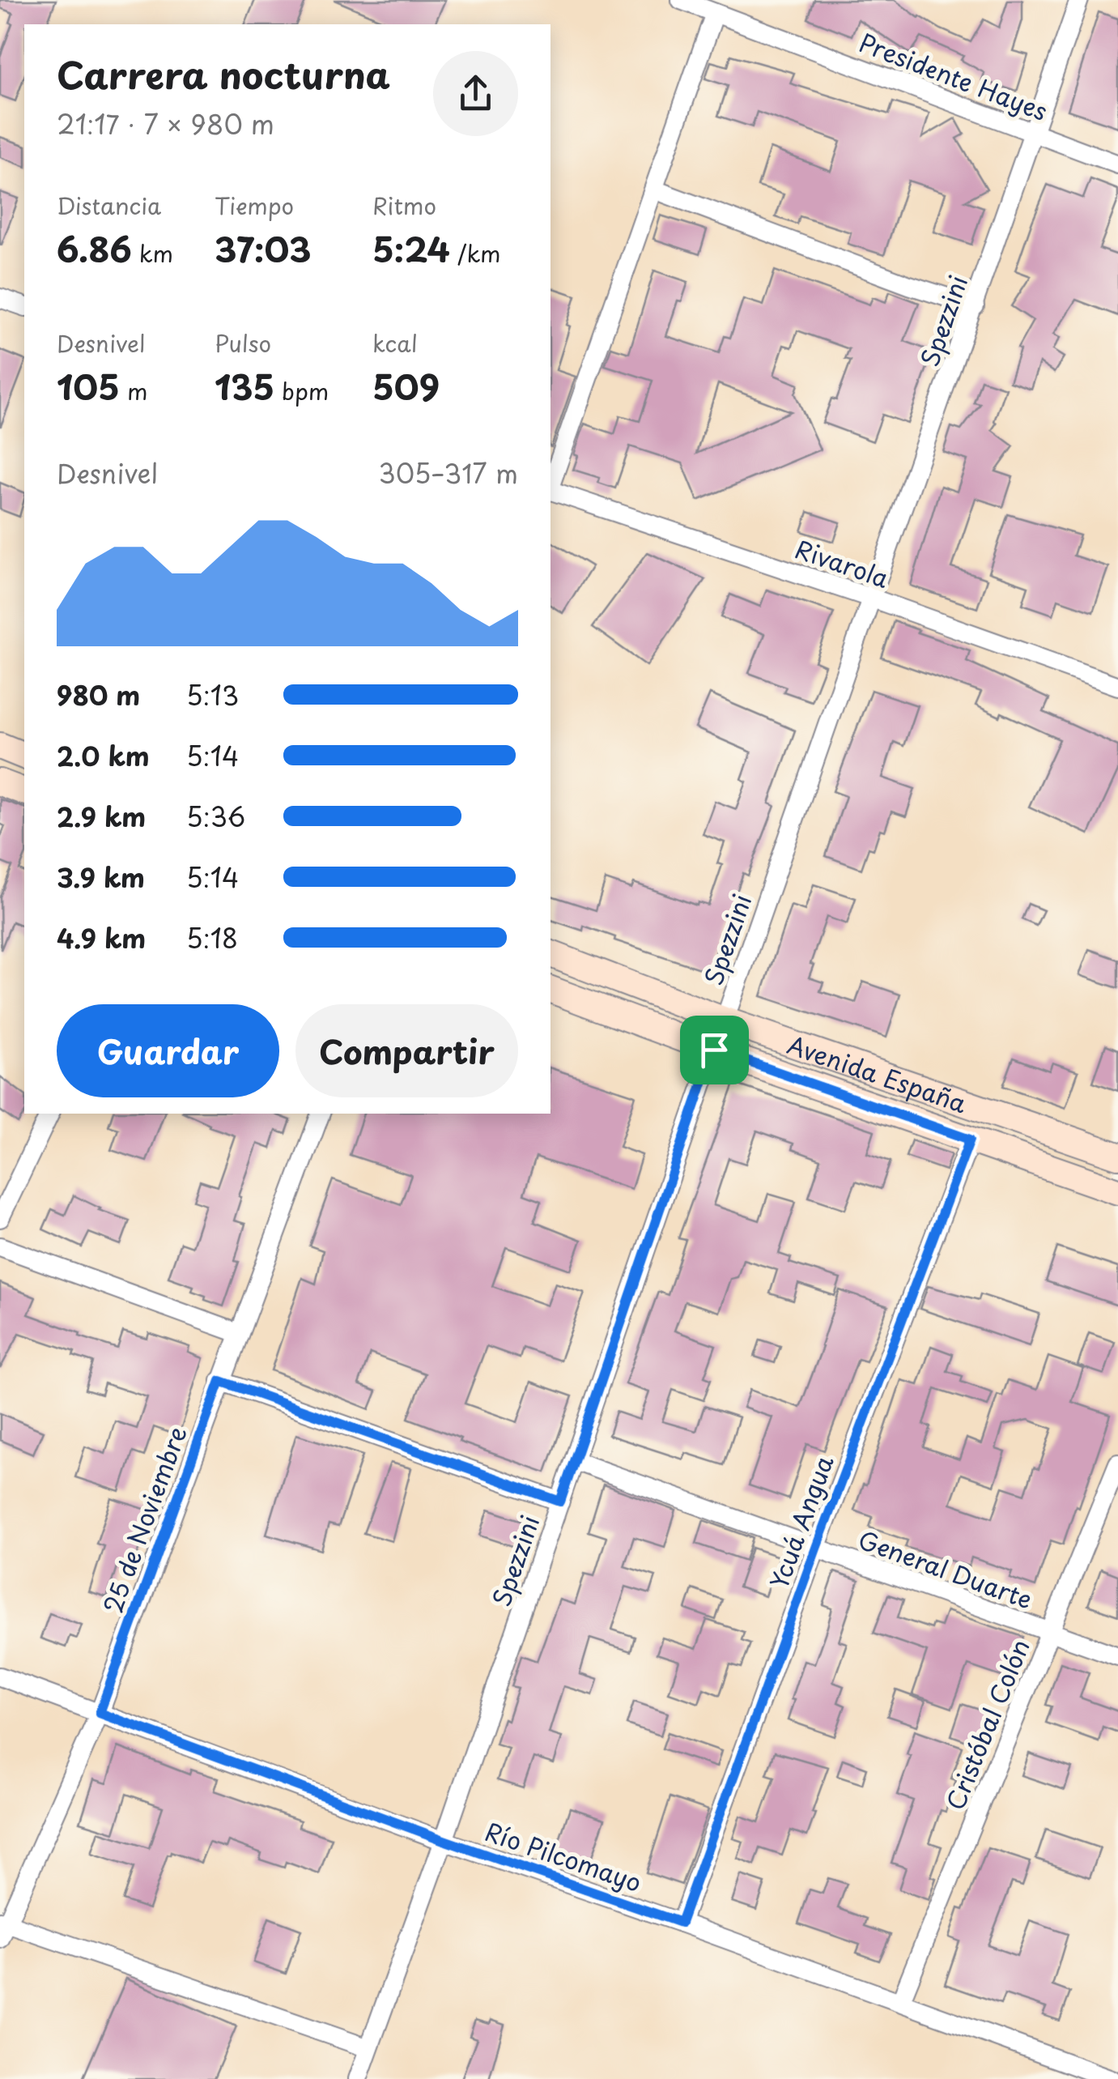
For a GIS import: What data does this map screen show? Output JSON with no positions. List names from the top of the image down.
{
  "streets": {
    "street": [
      "Presidente Hayes",
      "Spezzini",
      "Rivarola",
      "Avenida España",
      "25 de Noviembre",
      "Ycuá Angua",
      "General Duarte",
      "Cristóbal Colón",
      "Río Pilcomayo"
    ]
  },
  "crossings": [
    ["Presidente Hayes", "Spezzini"],
    ["Spezzini", "Rivarola"],
    ["Spezzini", "Avenida España"],
    ["Spezzini", "General Duarte"],
    ["Spezzini", "Río Pilcomayo"],
    ["Avenida España", "Ycuá Angua"],
    ["25 de Noviembre", "Río Pilcomayo"],
    ["Ycuá Angua", "General Duarte"],
    ["Ycuá Angua", "Río Pilcomayo"],
    ["General Duarte", "Cristóbal Colón"],
    ["Cristóbal Colón", "Río Pilcomayo"]
  ],
  "page": {
    "heading": ["Carrera nocturna", "21:17 · 7 × 980 m"],
    "stats": [
      ["Distancia", "6.86 km"],
      ["Tiempo", "37:03"],
      ["Ritmo", "5:24 /km"],
      ["Desnivel", "105 m"],
      ["Pulso", "135 bpm"],
      ["kcal", "509"]
    ],
    "chart": ["Desnivel", "305–317 m"],
    "list": [
      {
        "name": "980 m",
        "note": "5:13"
      },
      {
        "name": "2.0 km",
        "note": "5:14"
      },
      {
        "name": "2.9 km",
        "note": "5:36"
      },
      {
        "name": "3.9 km",
        "note": "5:14"
      },
      {
        "name": "4.9 km",
        "note": "5:18"
      }
    ],
    "buttons": ["Guardar", "Compartir"]
  }
}
